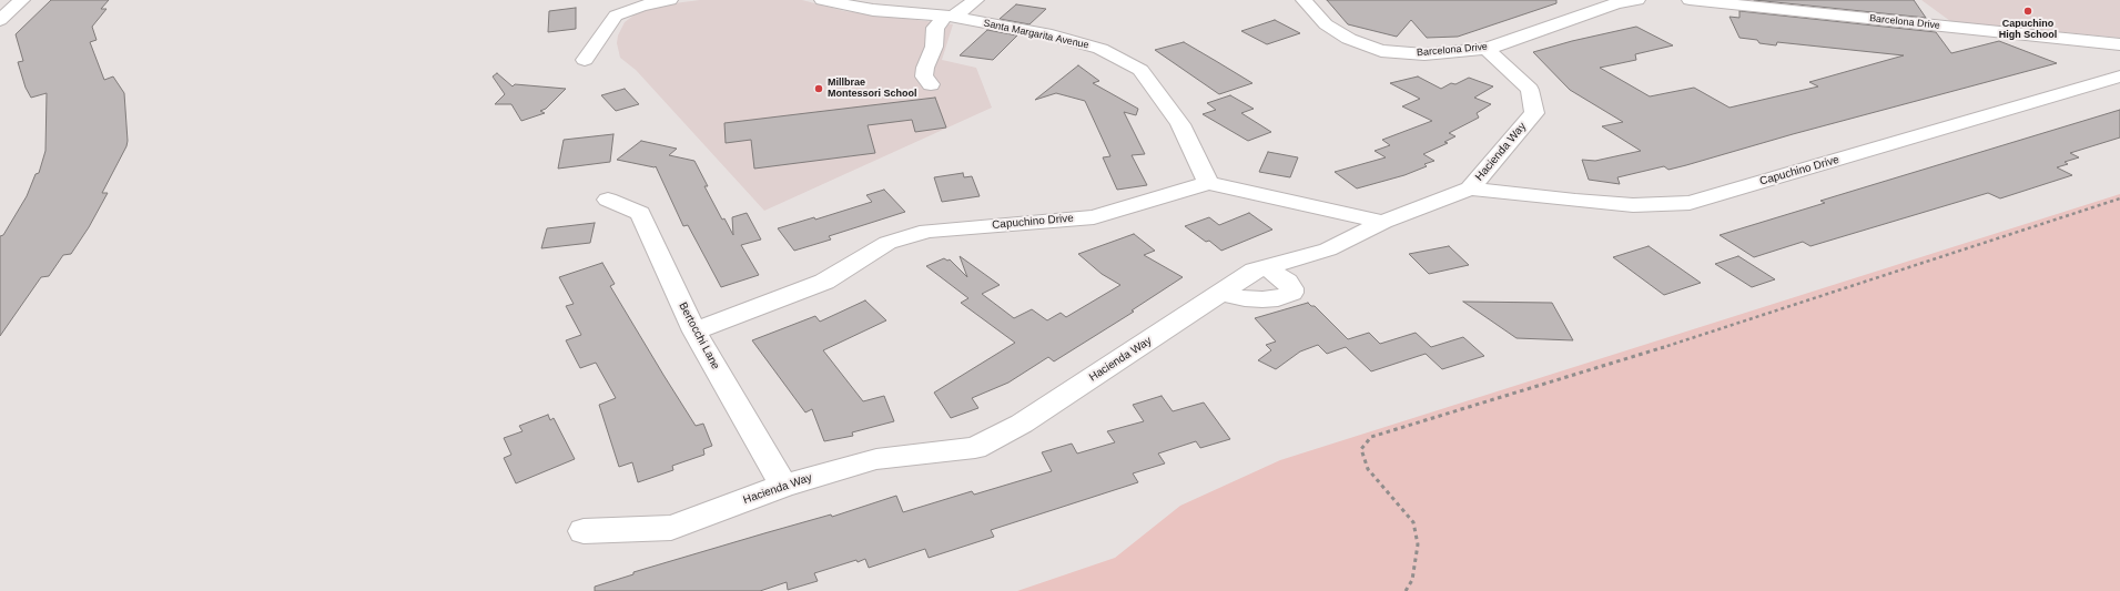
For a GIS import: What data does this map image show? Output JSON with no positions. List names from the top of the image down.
{
  "streets": {
    "street": [
      "Barcelona Drive",
      "Santa Margarita Avenue",
      "Hacienda Way",
      "Capuchino Drive",
      "Bertocchi Lane"
    ]
  },
  "crossings": [
    ["Barcelona Drive", "Hacienda Way"],
    ["Santa Margarita Avenue", "Capuchino Drive"],
    ["Hacienda Way", "Capuchino Drive"],
    ["Hacienda Way", "Bertocchi Lane"],
    ["Capuchino Drive", "Bertocchi Lane"]
  ],
  "places": ["Capuchino High School", "Millbrae Montessori School"]
}
